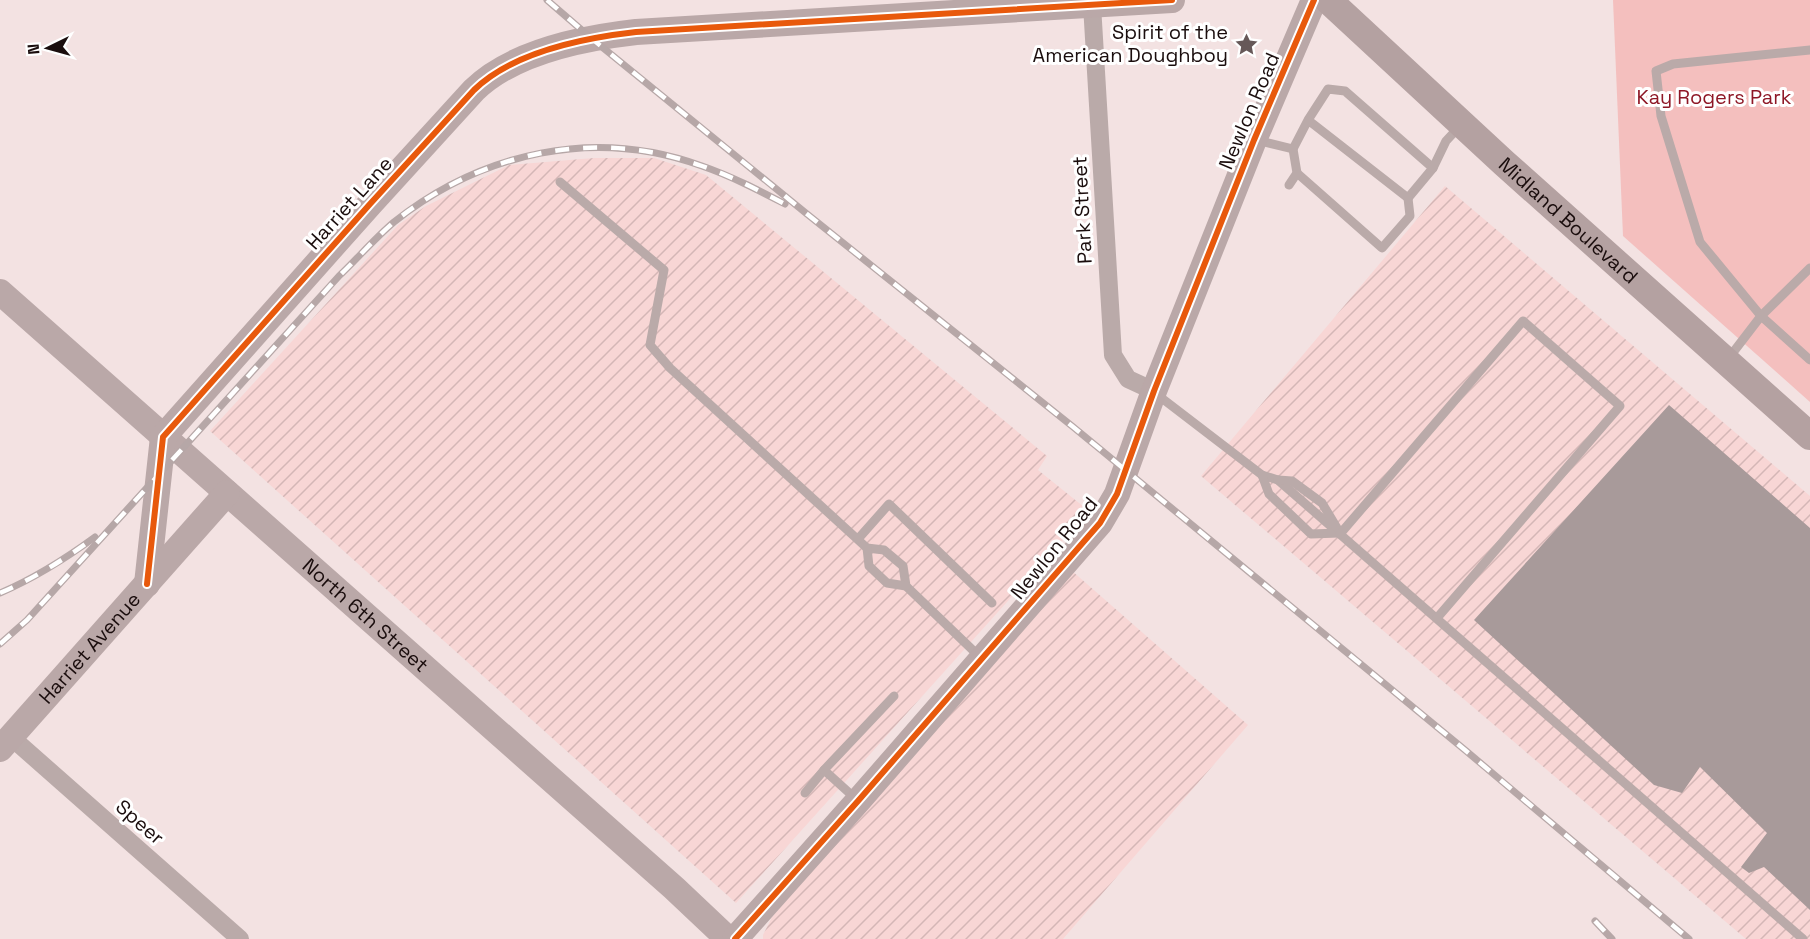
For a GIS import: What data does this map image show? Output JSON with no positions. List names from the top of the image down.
{
  "streets": {
    "main road": ["Midland Boulevard"],
    "street": [
      "Newlon Road",
      "Harriet Lane",
      "Park Street",
      "North 6th Street",
      "Harriet Avenue",
      "Speer"
    ]
  },
  "crossings": [
    ["Newlon Road", "Park Street"],
    ["Harriet Lane", "Park Street"],
    ["Harriet Lane", "North 6th Street"],
    ["North 6th Street", "Harriet Avenue"],
    ["Harriet Avenue", "Speer"]
  ],
  "parks": ["Kay Rogers Park"],
  "places": {
    "place": ["Spirit of the American Doughboy"]
  },
  "north": "left"
}
